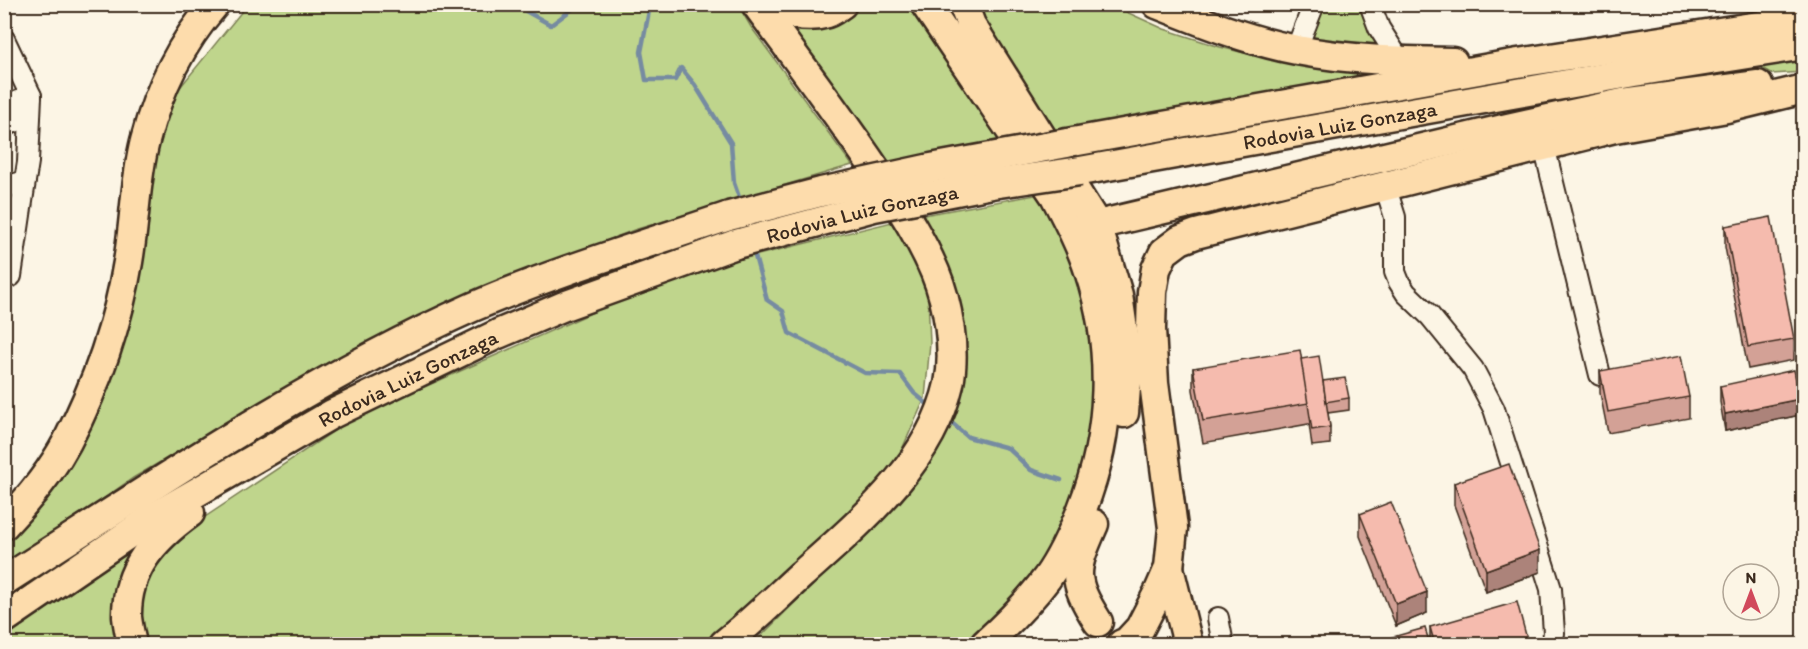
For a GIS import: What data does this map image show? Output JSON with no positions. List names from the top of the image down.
{
  "streets": {
    "highway": ["Rodovia Luiz Gonzaga"]
  },
  "north": "top"
}
